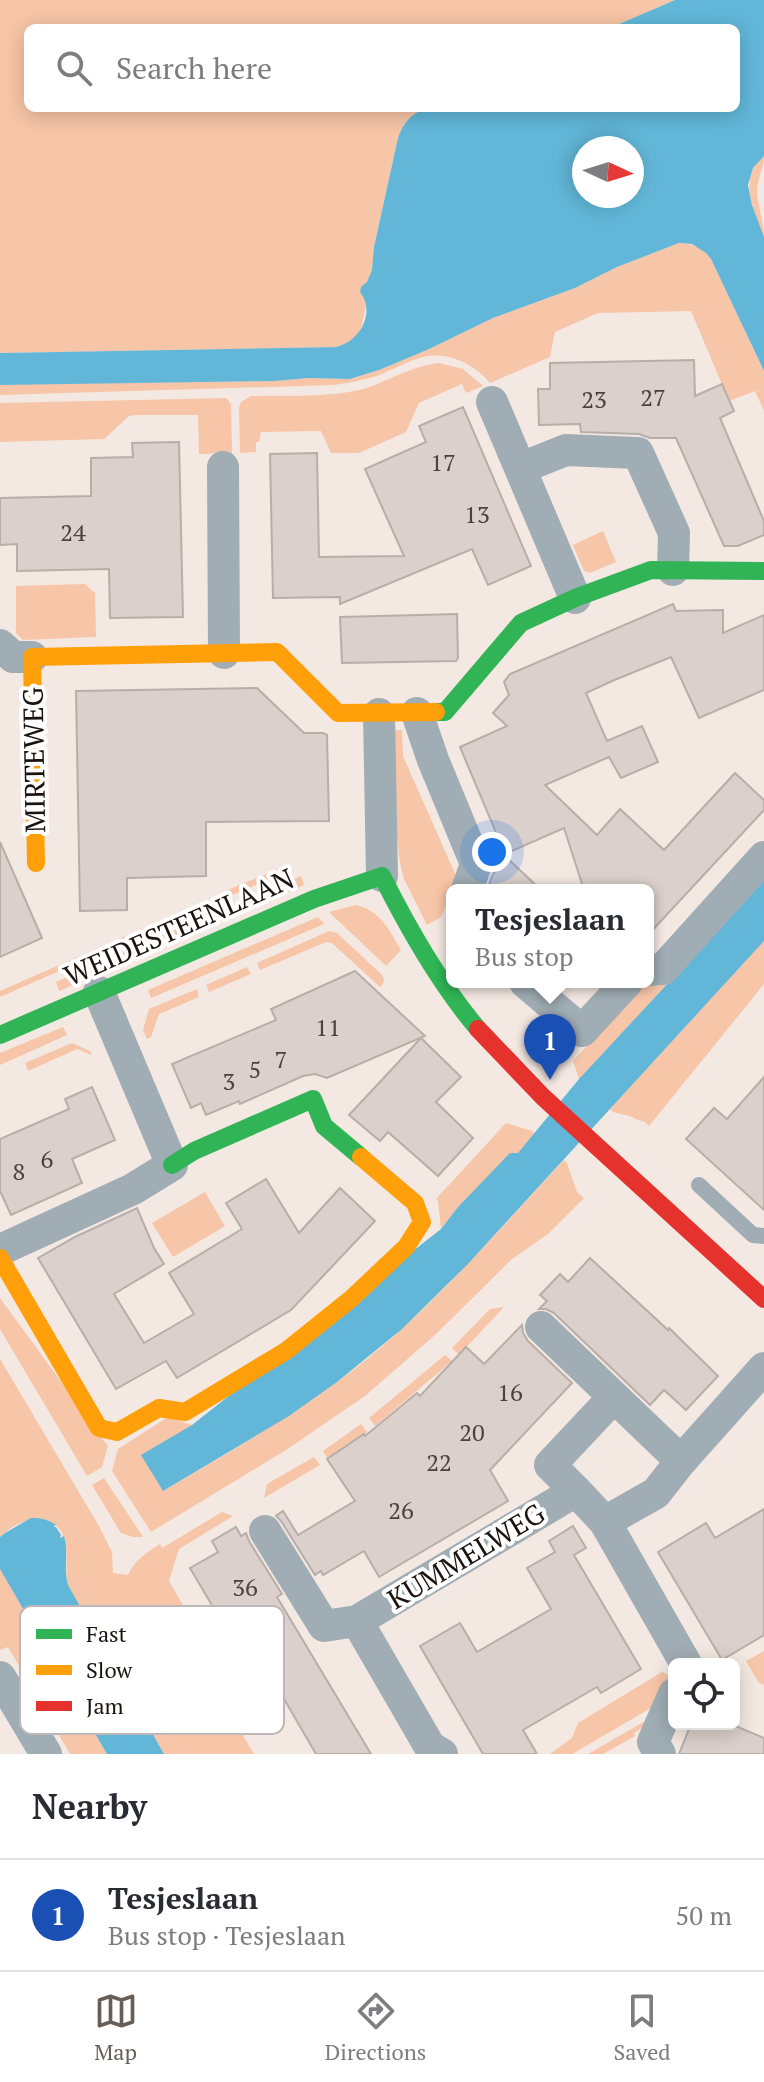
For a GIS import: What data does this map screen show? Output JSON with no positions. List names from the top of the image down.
{
  "streets": {
    "street": ["MIRTEWEG", "WEIDESTEENLAAN", "KUMMELWEG"]
  },
  "house_numbers": [
    "27",
    "23",
    "17",
    "13",
    "24",
    "11",
    "7",
    "5",
    "3",
    "6",
    "8",
    "16",
    "20",
    "22",
    "26",
    "36"
  ],
  "legend": ["Fast", "Slow", "Jam"],
  "north": "right",
  "page": {
    "search": "Search here",
    "popup": ["Tesjeslaan", "Bus stop"],
    "pins": "1",
    "heading": "Nearby",
    "list": [
      {
        "mark": "1",
        "name": "Tesjeslaan",
        "note": "Bus stop · Tesjeslaan",
        "value": "50 m"
      }
    ],
    "nav": ["Map", "Directions", "Saved"]
  }
}
